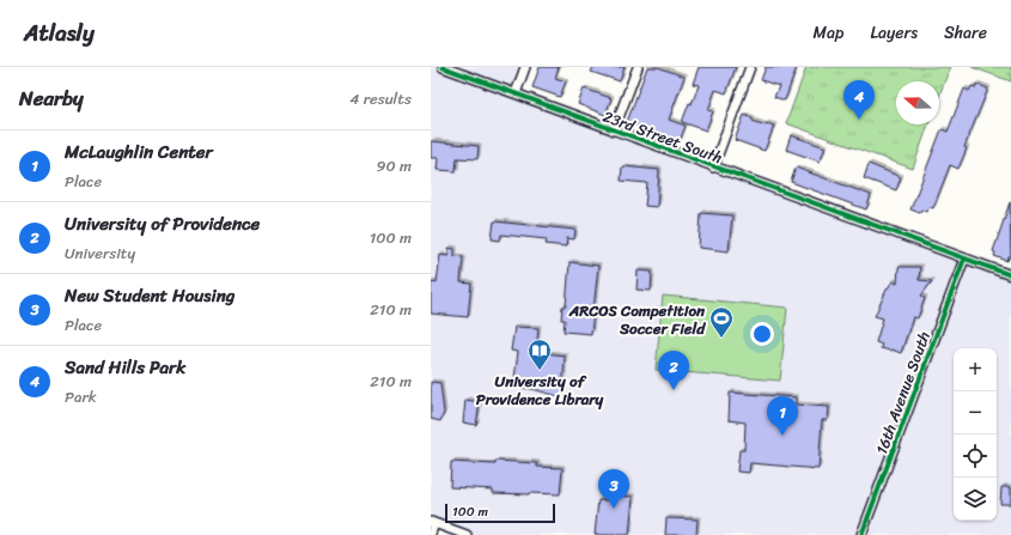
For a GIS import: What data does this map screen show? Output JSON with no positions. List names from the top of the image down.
{
  "streets": {
    "street": ["23rd Street South", "16th Avenue South"]
  },
  "crossings": [
    ["23rd Street South", "16th Avenue South"]
  ],
  "places": {
    "sports": ["ARCOS Competition Soccer Field"],
    "library": ["University of Providence Library"]
  },
  "scale_bar": "100 m",
  "north": "left",
  "page": {
    "header": "Atlasly",
    "nav": ["Map", "Layers", "Share"],
    "heading": ["Nearby", "4 results"],
    "pins": [
      "4",
      "2",
      "1",
      "3"
    ],
    "list": [
      {
        "mark": "1",
        "name": "McLaughlin Center",
        "note": "Place",
        "value": "90 m"
      },
      {
        "mark": "2",
        "name": "University of Providence",
        "note": "University",
        "value": "100 m"
      },
      {
        "mark": "3",
        "name": "New Student Housing",
        "note": "Place",
        "value": "210 m"
      },
      {
        "mark": "4",
        "name": "Sand Hills Park",
        "note": "Park",
        "value": "210 m"
      }
    ],
    "map_buttons": ["+", "−"],
    "scale": "100 m"
  }
}
